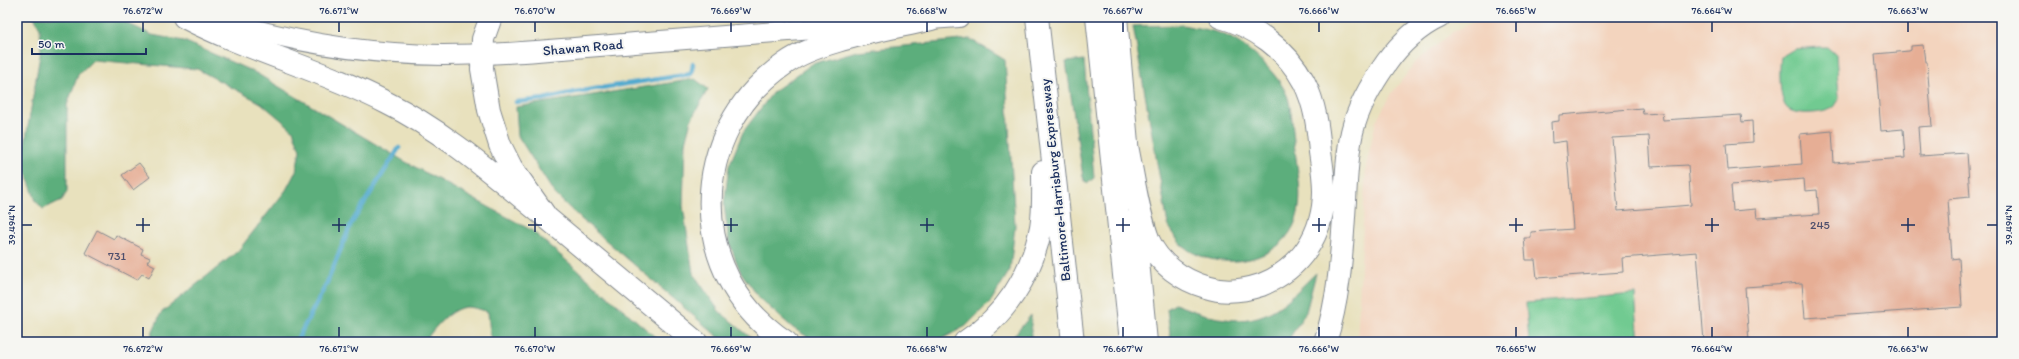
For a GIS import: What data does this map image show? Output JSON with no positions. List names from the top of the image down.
{
  "streets": {
    "highway": ["Baltimore-Harrisburg Expressway"],
    "main road": ["Shawan Road"]
  },
  "house_numbers": ["245", "731"],
  "scale_bar": "50 m",
  "coordinates": [
    "76.672°W",
    "76.671°W",
    "76.670°W",
    "76.669°W",
    "76.668°W",
    "76.667°W",
    "76.666°W",
    "76.665°W",
    "76.664°W",
    "76.663°W",
    "39.494°N"
  ]
}
